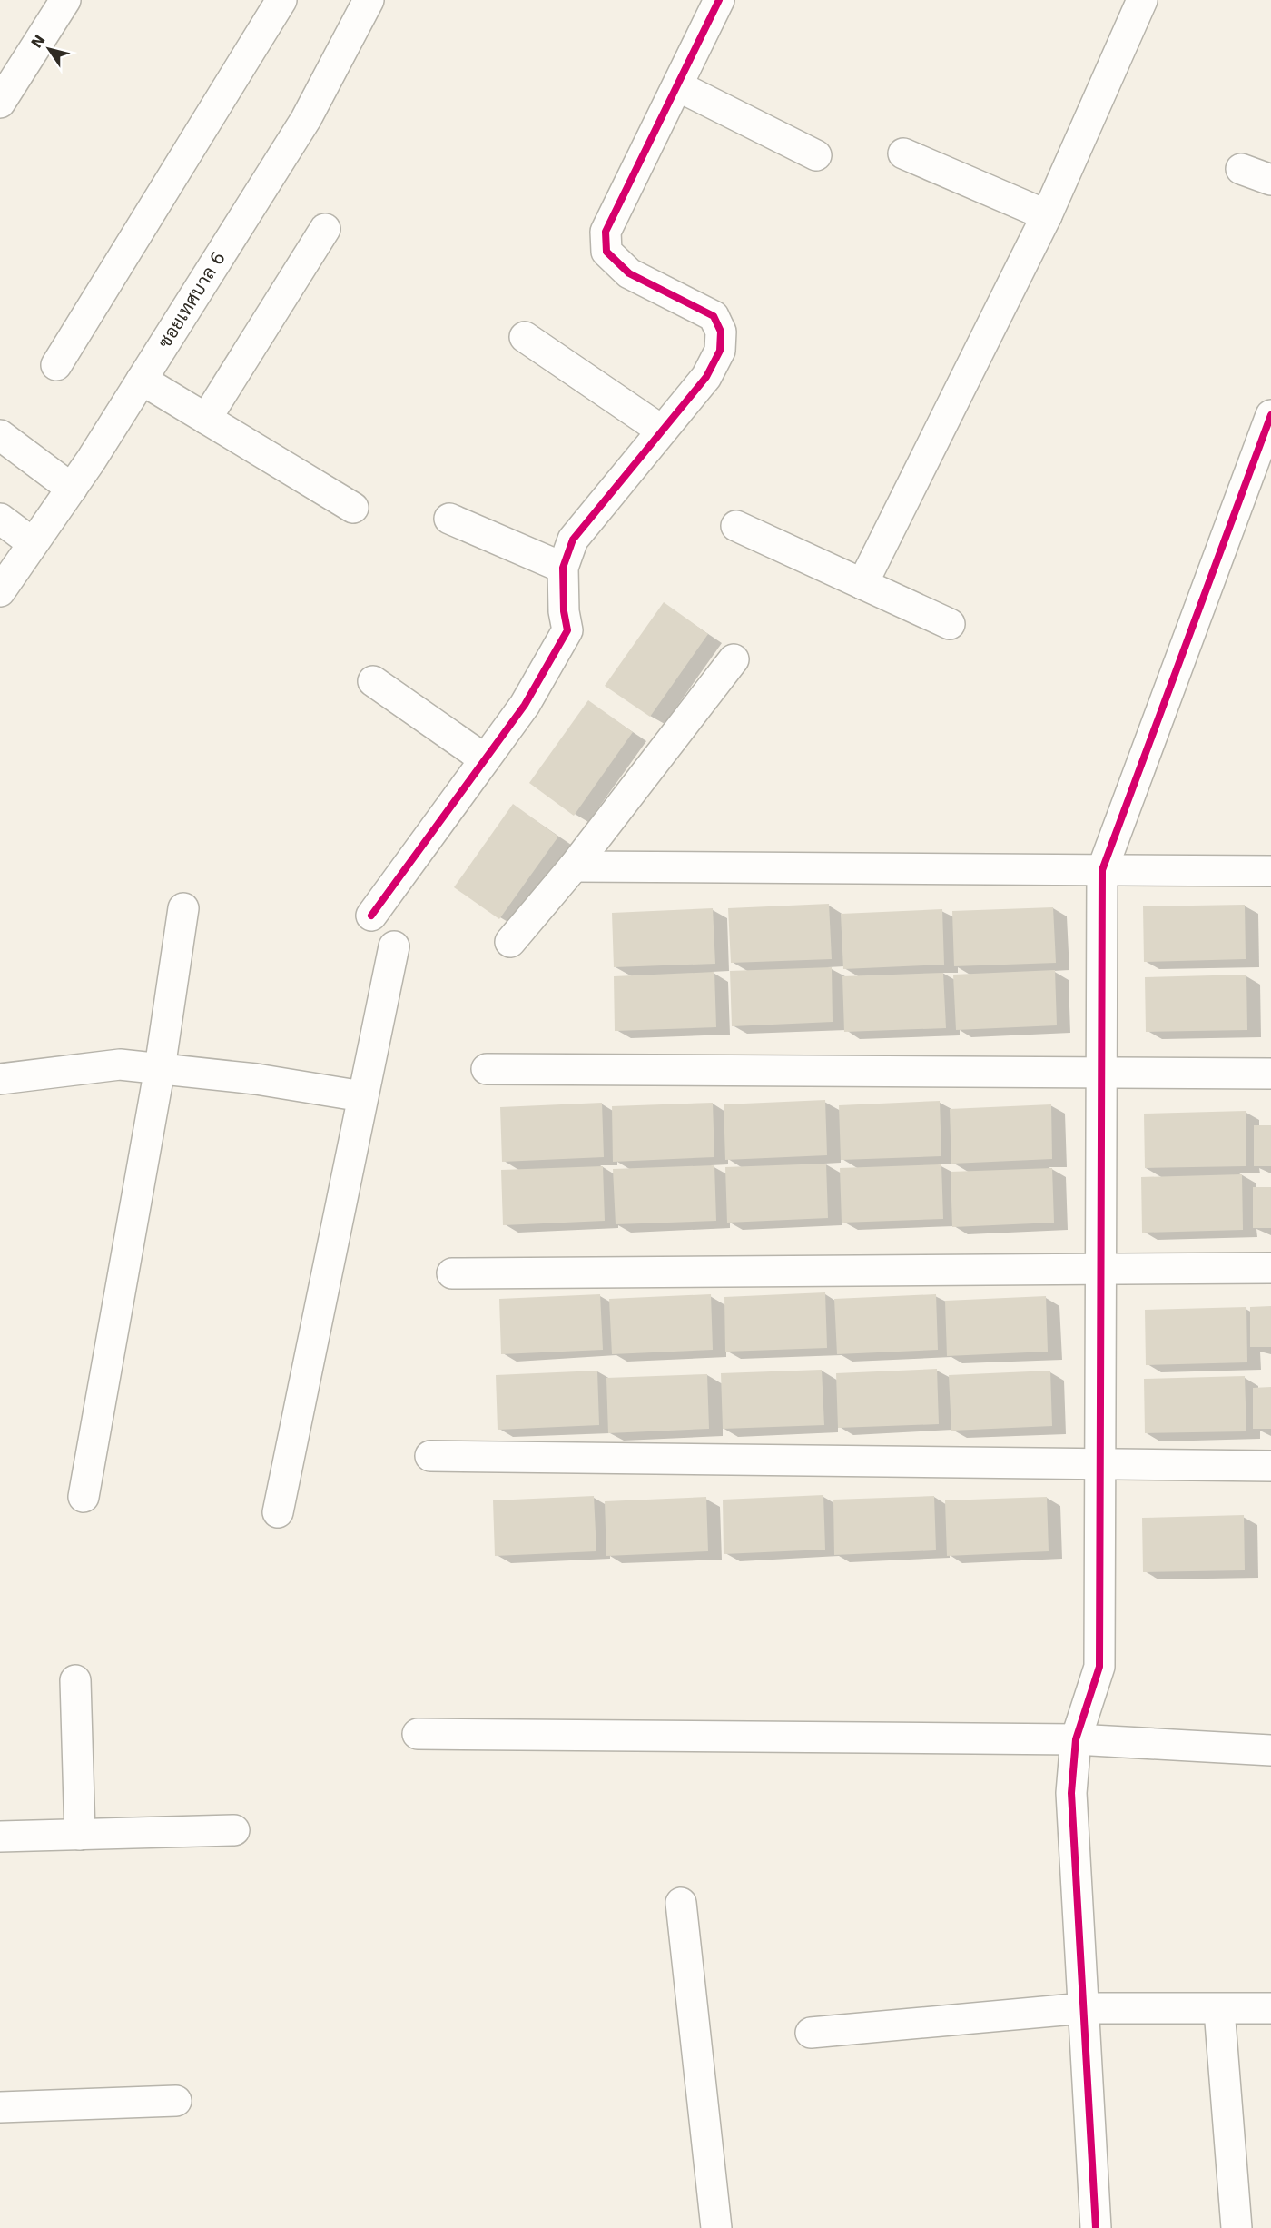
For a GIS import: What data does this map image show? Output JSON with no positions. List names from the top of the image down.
{
  "streets": {
    "street": ["ซอยเทศบาล 6"]
  },
  "north": "top left"
}
